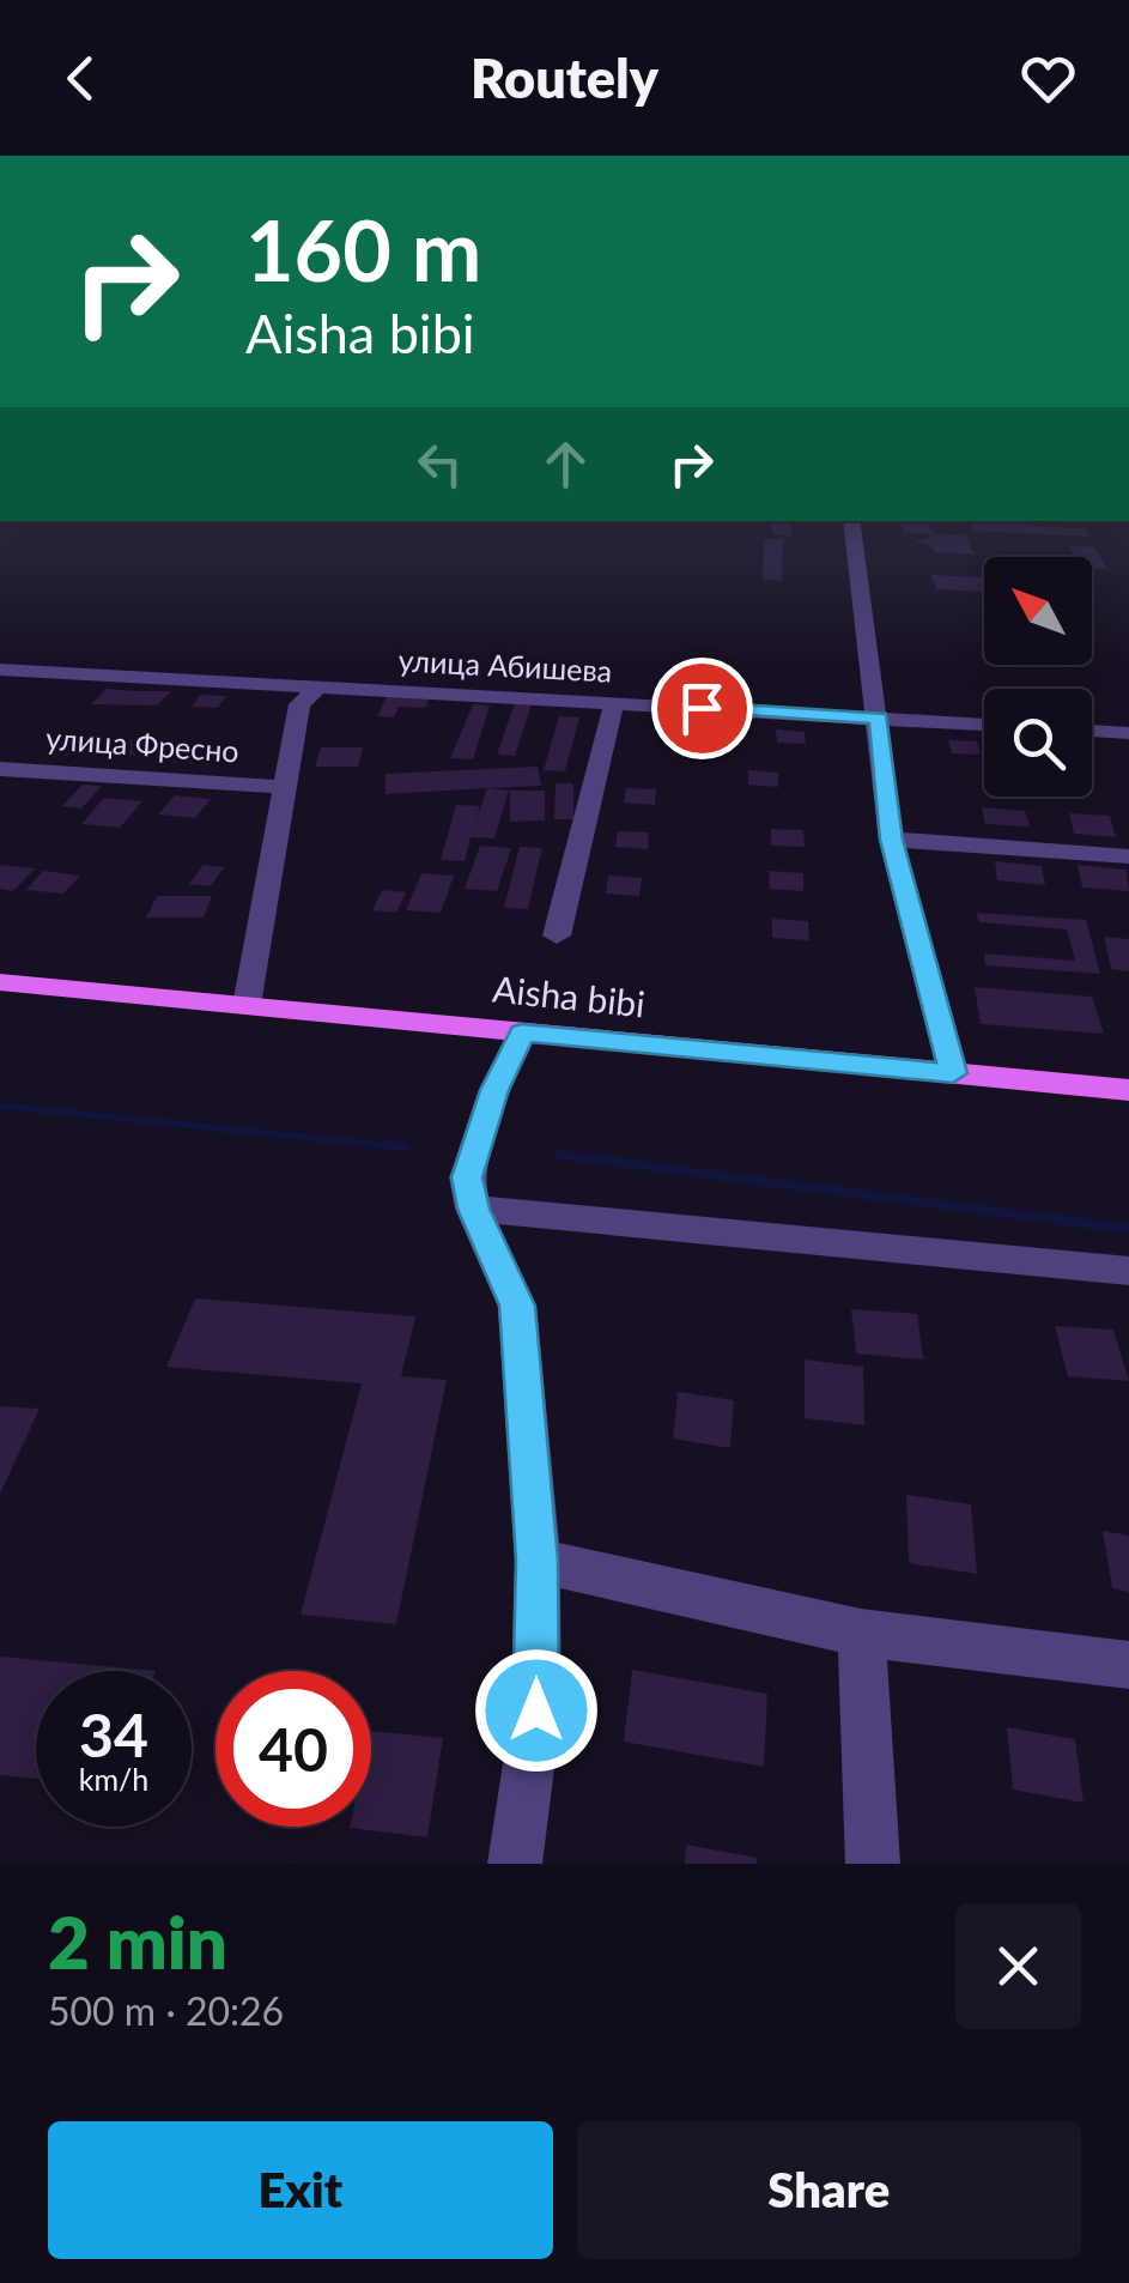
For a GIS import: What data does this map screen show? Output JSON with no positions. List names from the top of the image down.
{
  "streets": {
    "main road": ["Aisha bibi"],
    "street": ["улица Абишева", "улица Фресно"]
  },
  "north": "top left",
  "page": {
    "header": "Routely",
    "turn": ["160 m", "Aisha bibi"],
    "speed": "34 km/h",
    "limit": "40",
    "heading": ["2 min", "500 m · 20:26"],
    "buttons": ["Exit", "Share"]
  }
}
